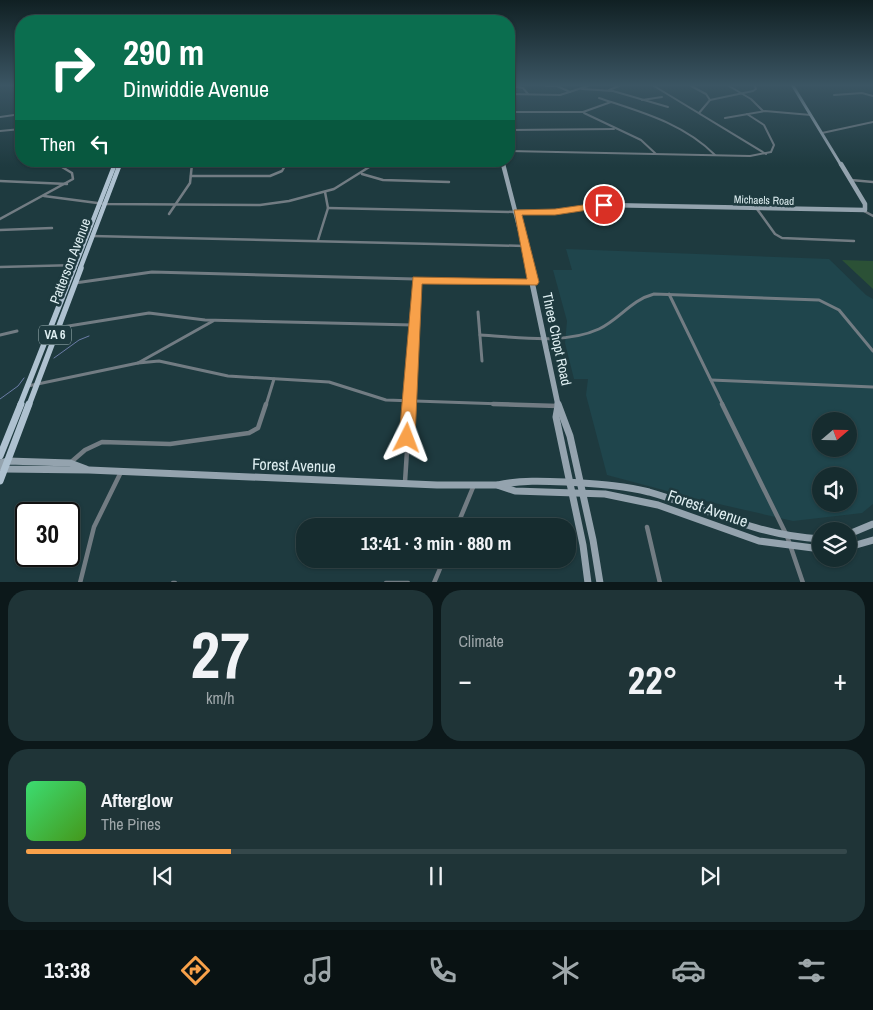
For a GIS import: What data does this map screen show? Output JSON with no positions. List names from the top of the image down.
{
  "streets": {
    "main road": [
      "Michaels Road",
      "Patterson Avenue",
      "VA 6",
      "Three Chopt Road",
      "Forest Avenue"
    ]
  },
  "crossings": [
    ["Michaels Road", "Three Chopt Road"],
    ["Patterson Avenue", "Forest Avenue"],
    ["Three Chopt Road", "Forest Avenue"]
  ],
  "north": "right",
  "page": {
    "turn": ["290 m", "Dinwiddie Avenue"],
    "then": "Then",
    "limit": "30",
    "trip": "13:41 · 3 min · 880 m",
    "tile": [
      ["27", "km/h"],
      "Climate"
    ],
    "heat": ["−", "22°", "+"],
    "song": ["Afterglow", "The Pines"],
    "tabs": "13:38"
  }
}
